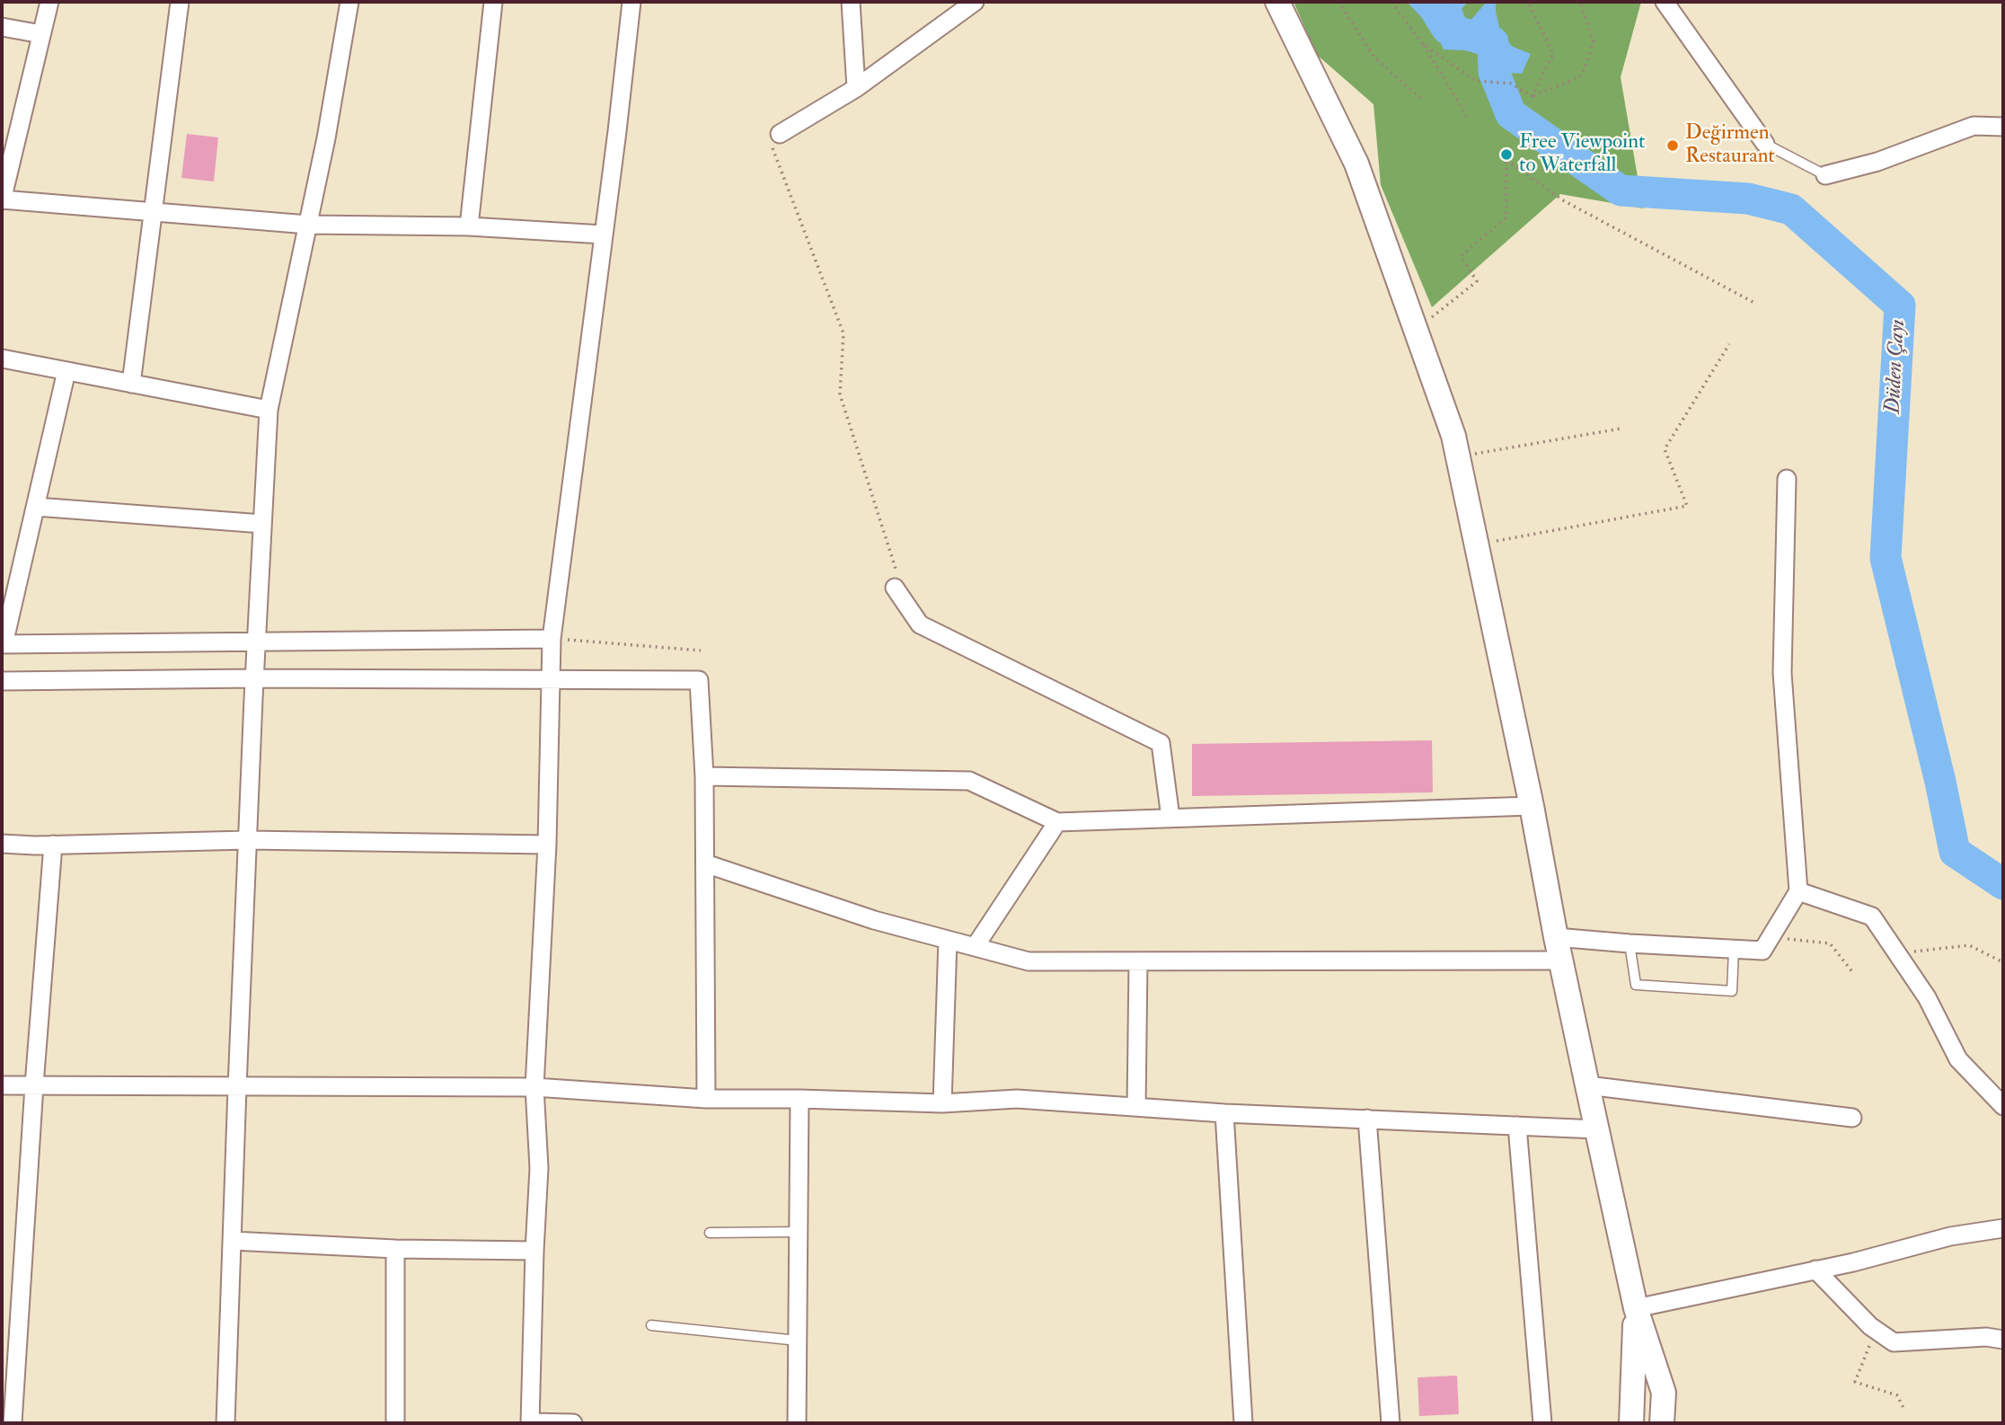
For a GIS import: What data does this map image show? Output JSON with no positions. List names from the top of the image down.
{
  "water": ["Düden Çayı"],
  "places": ["Değirmen Restaurant", "Free Viewpoint to Waterfall"]
}
